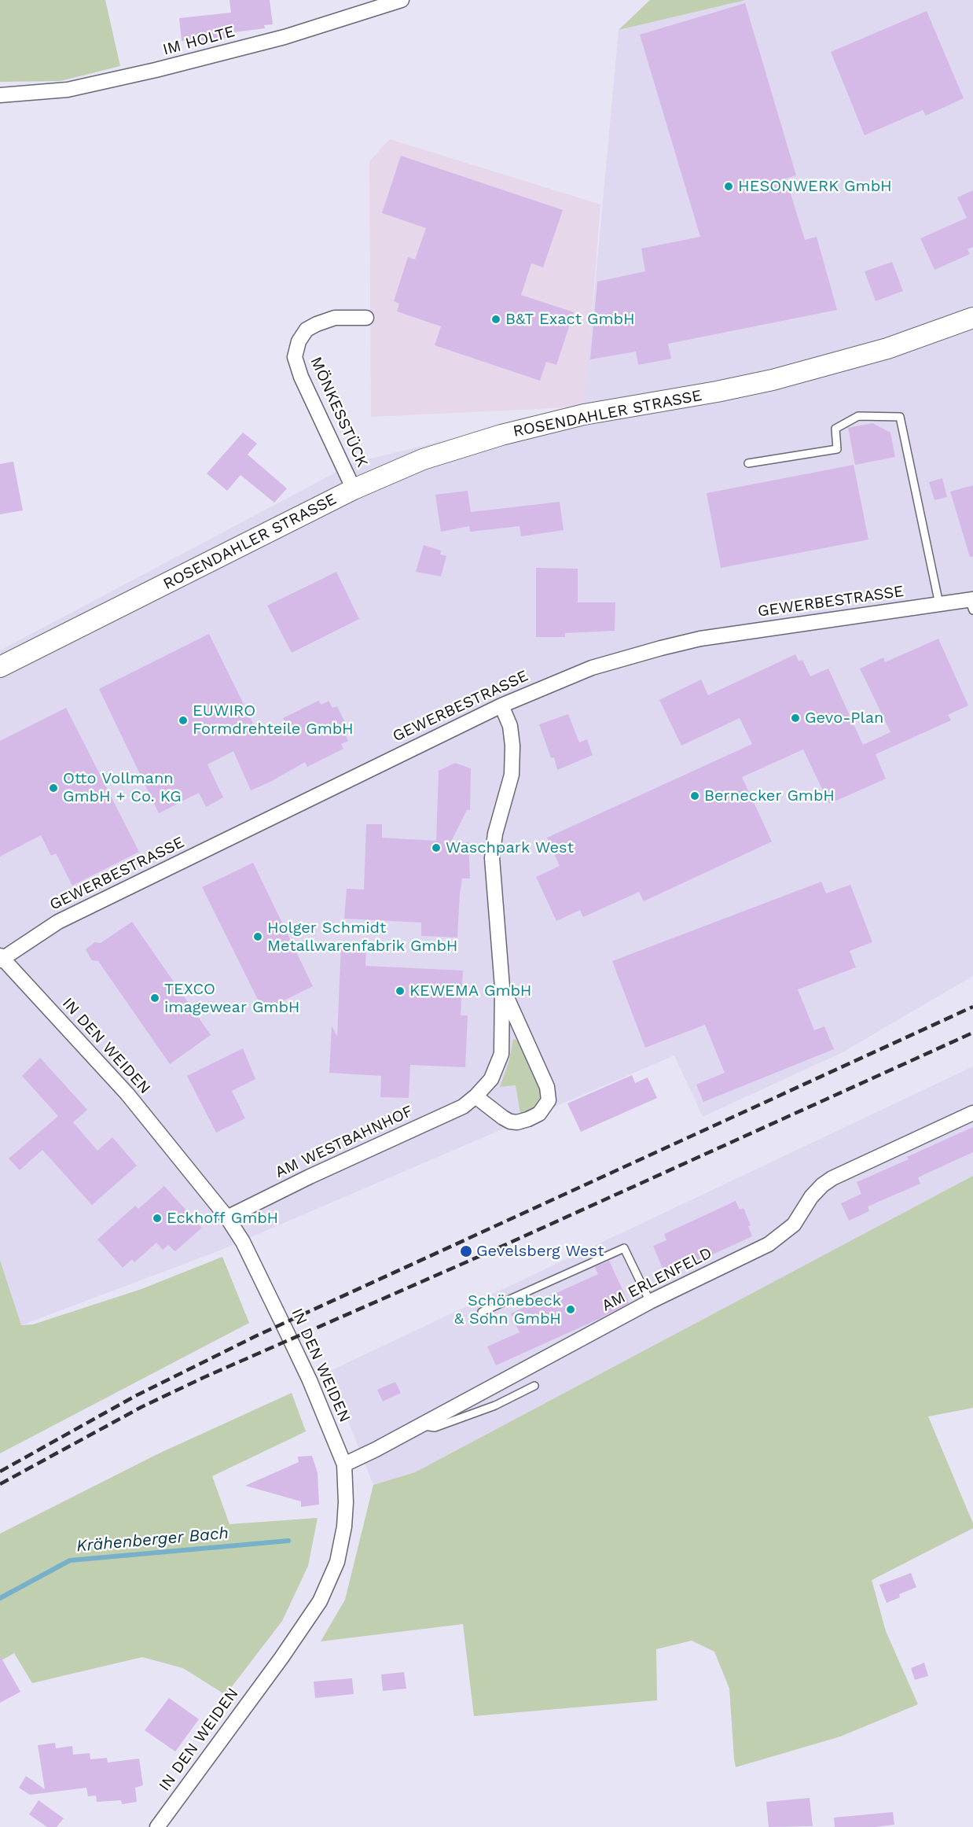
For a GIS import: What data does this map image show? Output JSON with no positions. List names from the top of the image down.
{
  "streets": {
    "main road": ["ROSENDAHLER STRASSE"],
    "street": [
      "IM HOLTE",
      "MÖNKESSTÜCK",
      "GEWERBESTRASSE",
      "IN DEN WEIDEN",
      "AM WESTBAHNHOF",
      "AM ERLENFELD"
    ]
  },
  "crossings": [
    ["MÖNKESSTÜCK", "ROSENDAHLER STRASSE"],
    ["GEWERBESTRASSE", "IN DEN WEIDEN"],
    ["GEWERBESTRASSE", "AM WESTBAHNHOF"],
    ["IN DEN WEIDEN", "AM WESTBAHNHOF"],
    ["IN DEN WEIDEN", "AM ERLENFELD"]
  ],
  "water": ["Krähenberger Bach"],
  "places": [
    "HESONWERK GmbH",
    "B&T Exact GmbH",
    "Gevo-Plan",
    "EUWIRO Formdrehteile GmbH",
    "Otto Vollmann GmbH + Co. KG",
    "Bernecker GmbH",
    "Waschpark West",
    "Holger Schmidt Metallwarenfabrik GmbH",
    "KEWEMA GmbH",
    "TEXCO imagewear GmbH",
    "Eckhoff GmbH",
    "Gevelsberg West",
    "Schönebeck & Sohn GmbH"
  ]
}
